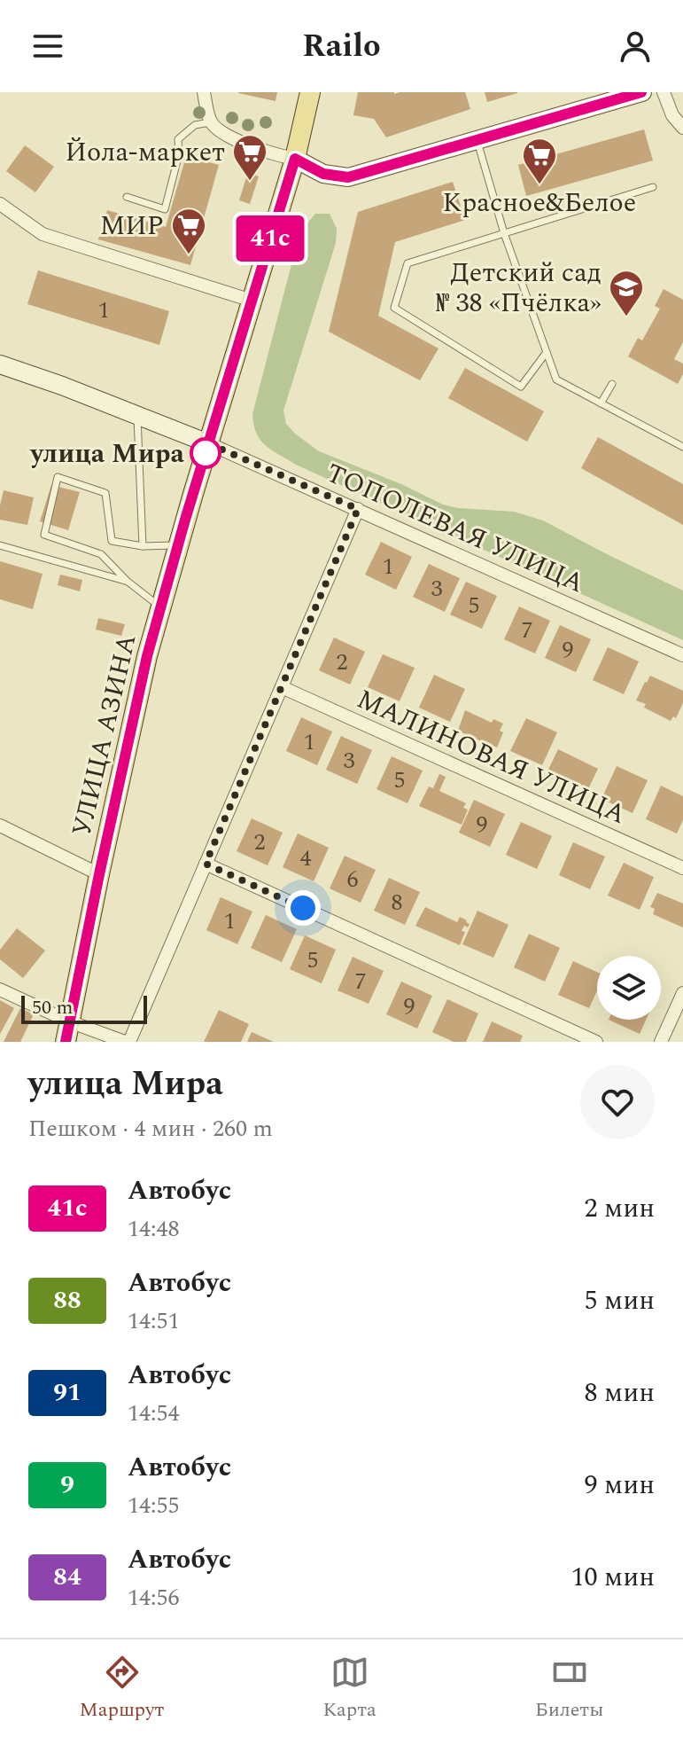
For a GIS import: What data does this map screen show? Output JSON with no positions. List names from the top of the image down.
{
  "streets": {
    "main road": ["УЛИЦА АЗИНА"],
    "street": ["ТОПОЛЕВАЯ УЛИЦА", "МАЛИНОВАЯ УЛИЦА"]
  },
  "crossings": [
    ["ТОПОЛЕВАЯ УЛИЦА", "УЛИЦА АЗИНА"]
  ],
  "places": {
    "supermarket": ["Йола-маркет", "Красное&Белое", "МИР"],
    "school or university": ["Детский сад № 38 «Пчёлка»"],
    "other": ["улица Мира"]
  },
  "lines": ["bus line 41с"],
  "house_numbers": [
    "1",
    "1",
    "3",
    "5",
    "7",
    "9",
    "2",
    "1",
    "3",
    "5",
    "9",
    "2",
    "4",
    "6",
    "8",
    "1",
    "5",
    "7",
    "9"
  ],
  "scale_bar": "50 m",
  "page": {
    "header": "Railo",
    "on_map": "41с",
    "scale": "50 m",
    "heading": ["улица Мира", "Пешком · 4 мин · 260 m"],
    "list": [
      {
        "mark": "41с",
        "name": "Автобус",
        "note": "14:48",
        "value": "2 мин"
      },
      {
        "mark": "88",
        "name": "Автобус",
        "note": "14:51",
        "value": "5 мин"
      },
      {
        "mark": "91",
        "name": "Автобус",
        "note": "14:54",
        "value": "8 мин"
      },
      {
        "mark": "9",
        "name": "Автобус",
        "note": "14:55",
        "value": "9 мин"
      },
      {
        "mark": "84",
        "name": "Автобус",
        "note": "14:56",
        "value": "10 мин"
      }
    ],
    "tabs": ["Маршрут", "Карта", "Билеты"]
  }
}
